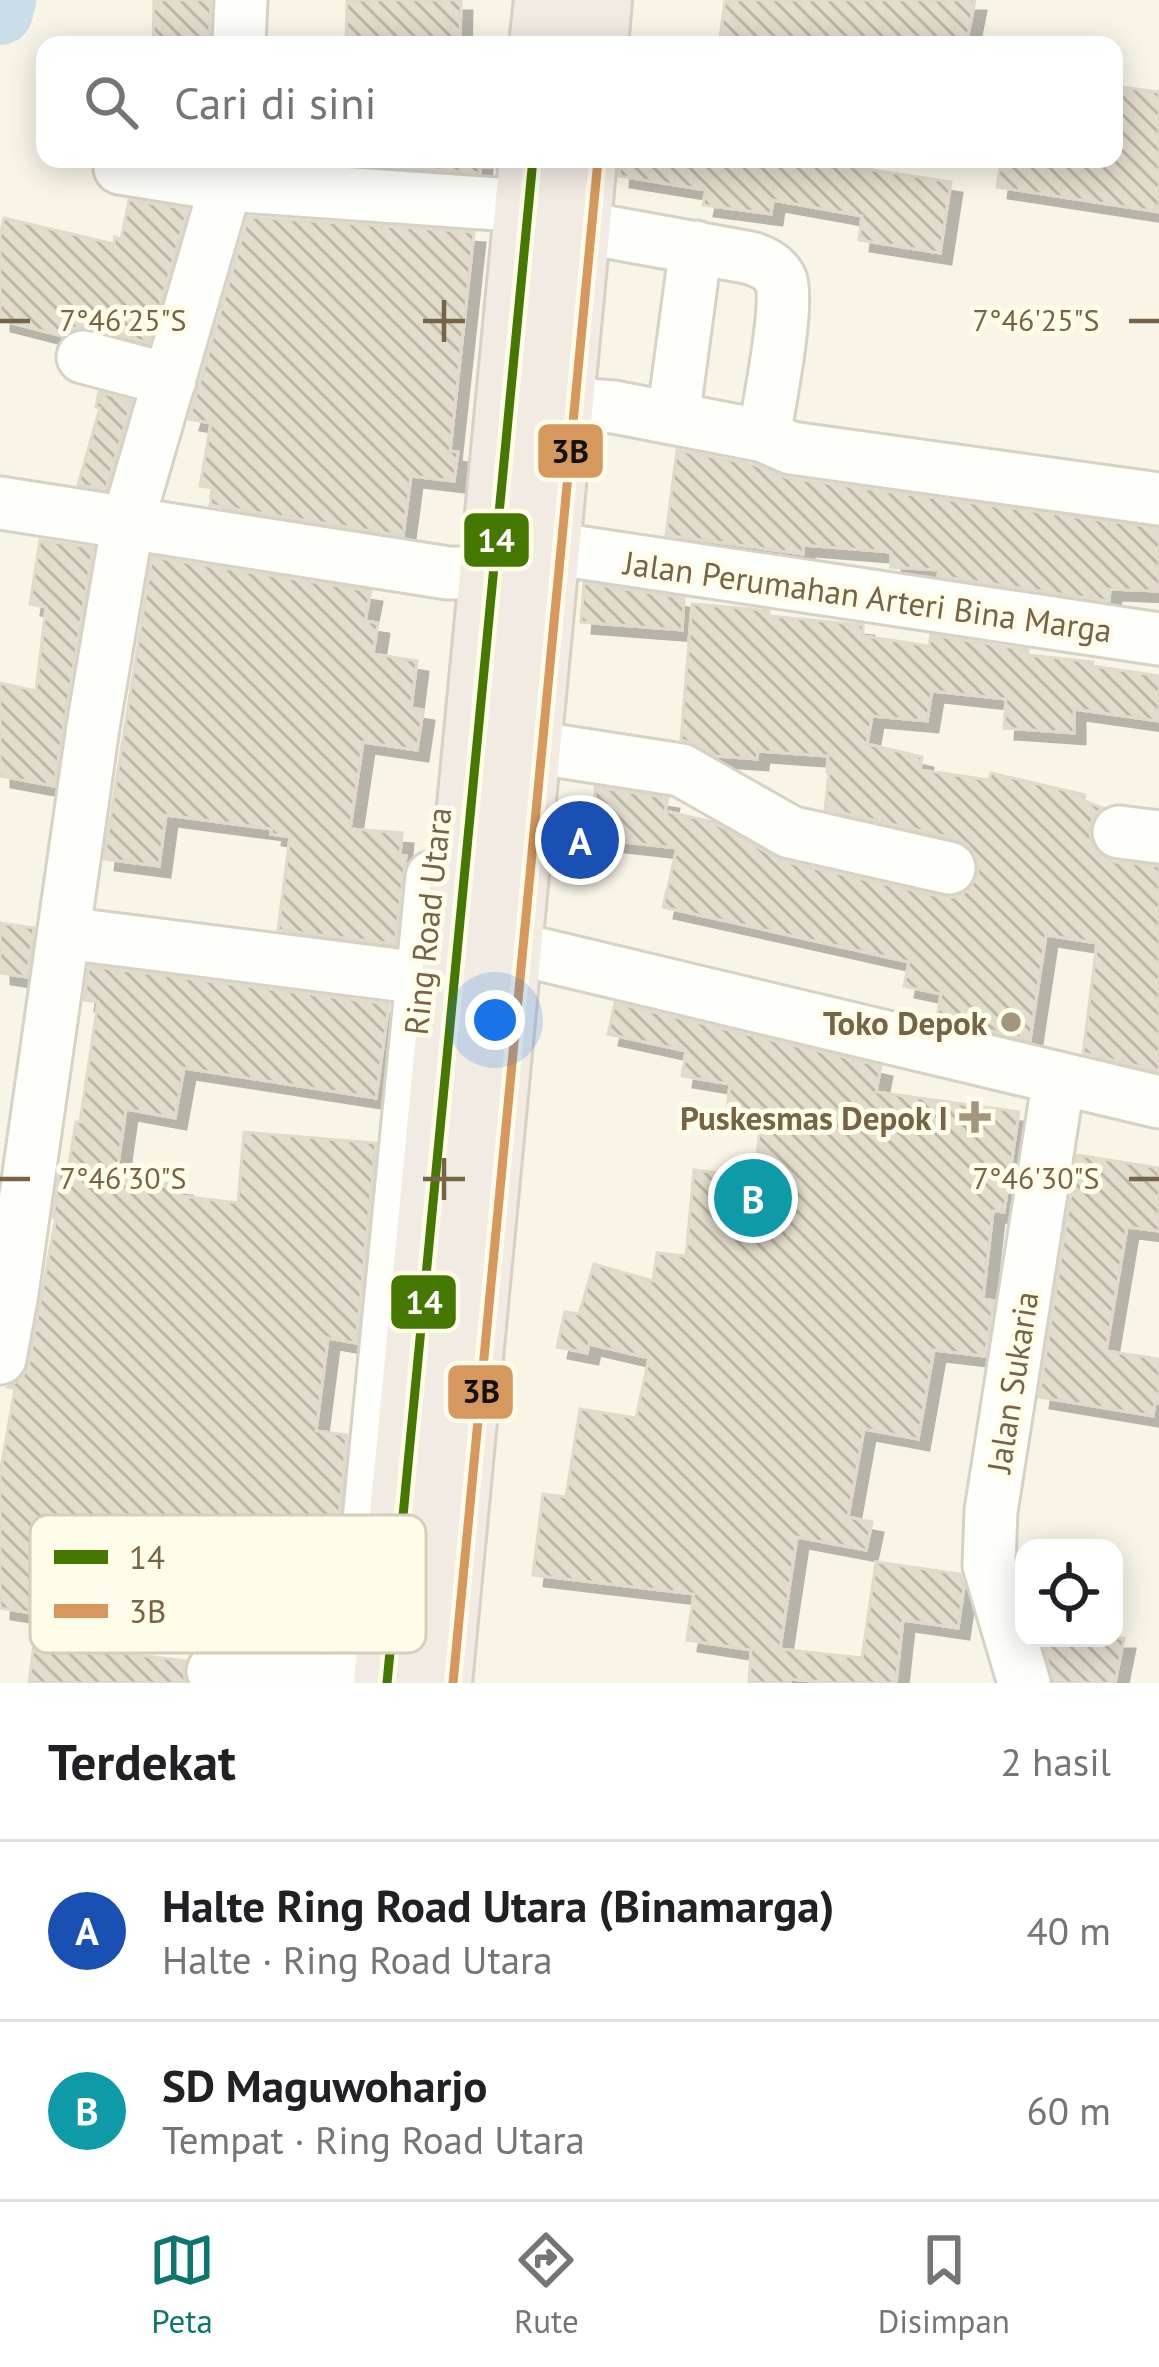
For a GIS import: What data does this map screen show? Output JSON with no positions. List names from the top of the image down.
{
  "streets": {
    "street": ["Jalan Perumahan Arteri Bina Marga", "Ring Road Utara", "Jalan Sukaria"]
  },
  "places": {
    "other": ["Toko Depok"],
    "health": ["Puskesmas Depok I"]
  },
  "lines": ["transit line 14", "transit line 3B"],
  "legend": ["14", "3B"],
  "page": {
    "search": "Cari di sini",
    "pins": ["A", "B"],
    "heading": ["Terdekat", "2 hasil"],
    "list": [
      {
        "mark": "A",
        "name": "Halte Ring Road Utara (Binamarga)",
        "note": "Halte · Ring Road Utara",
        "value": "40 m"
      },
      {
        "mark": "B",
        "name": "SD Maguwoharjo",
        "note": "Tempat · Ring Road Utara",
        "value": "60 m"
      }
    ],
    "nav": ["Peta", "Rute", "Disimpan"]
  },
  "coordinates": ["7°46'25\"S", "7°46'30\"S"]
}
